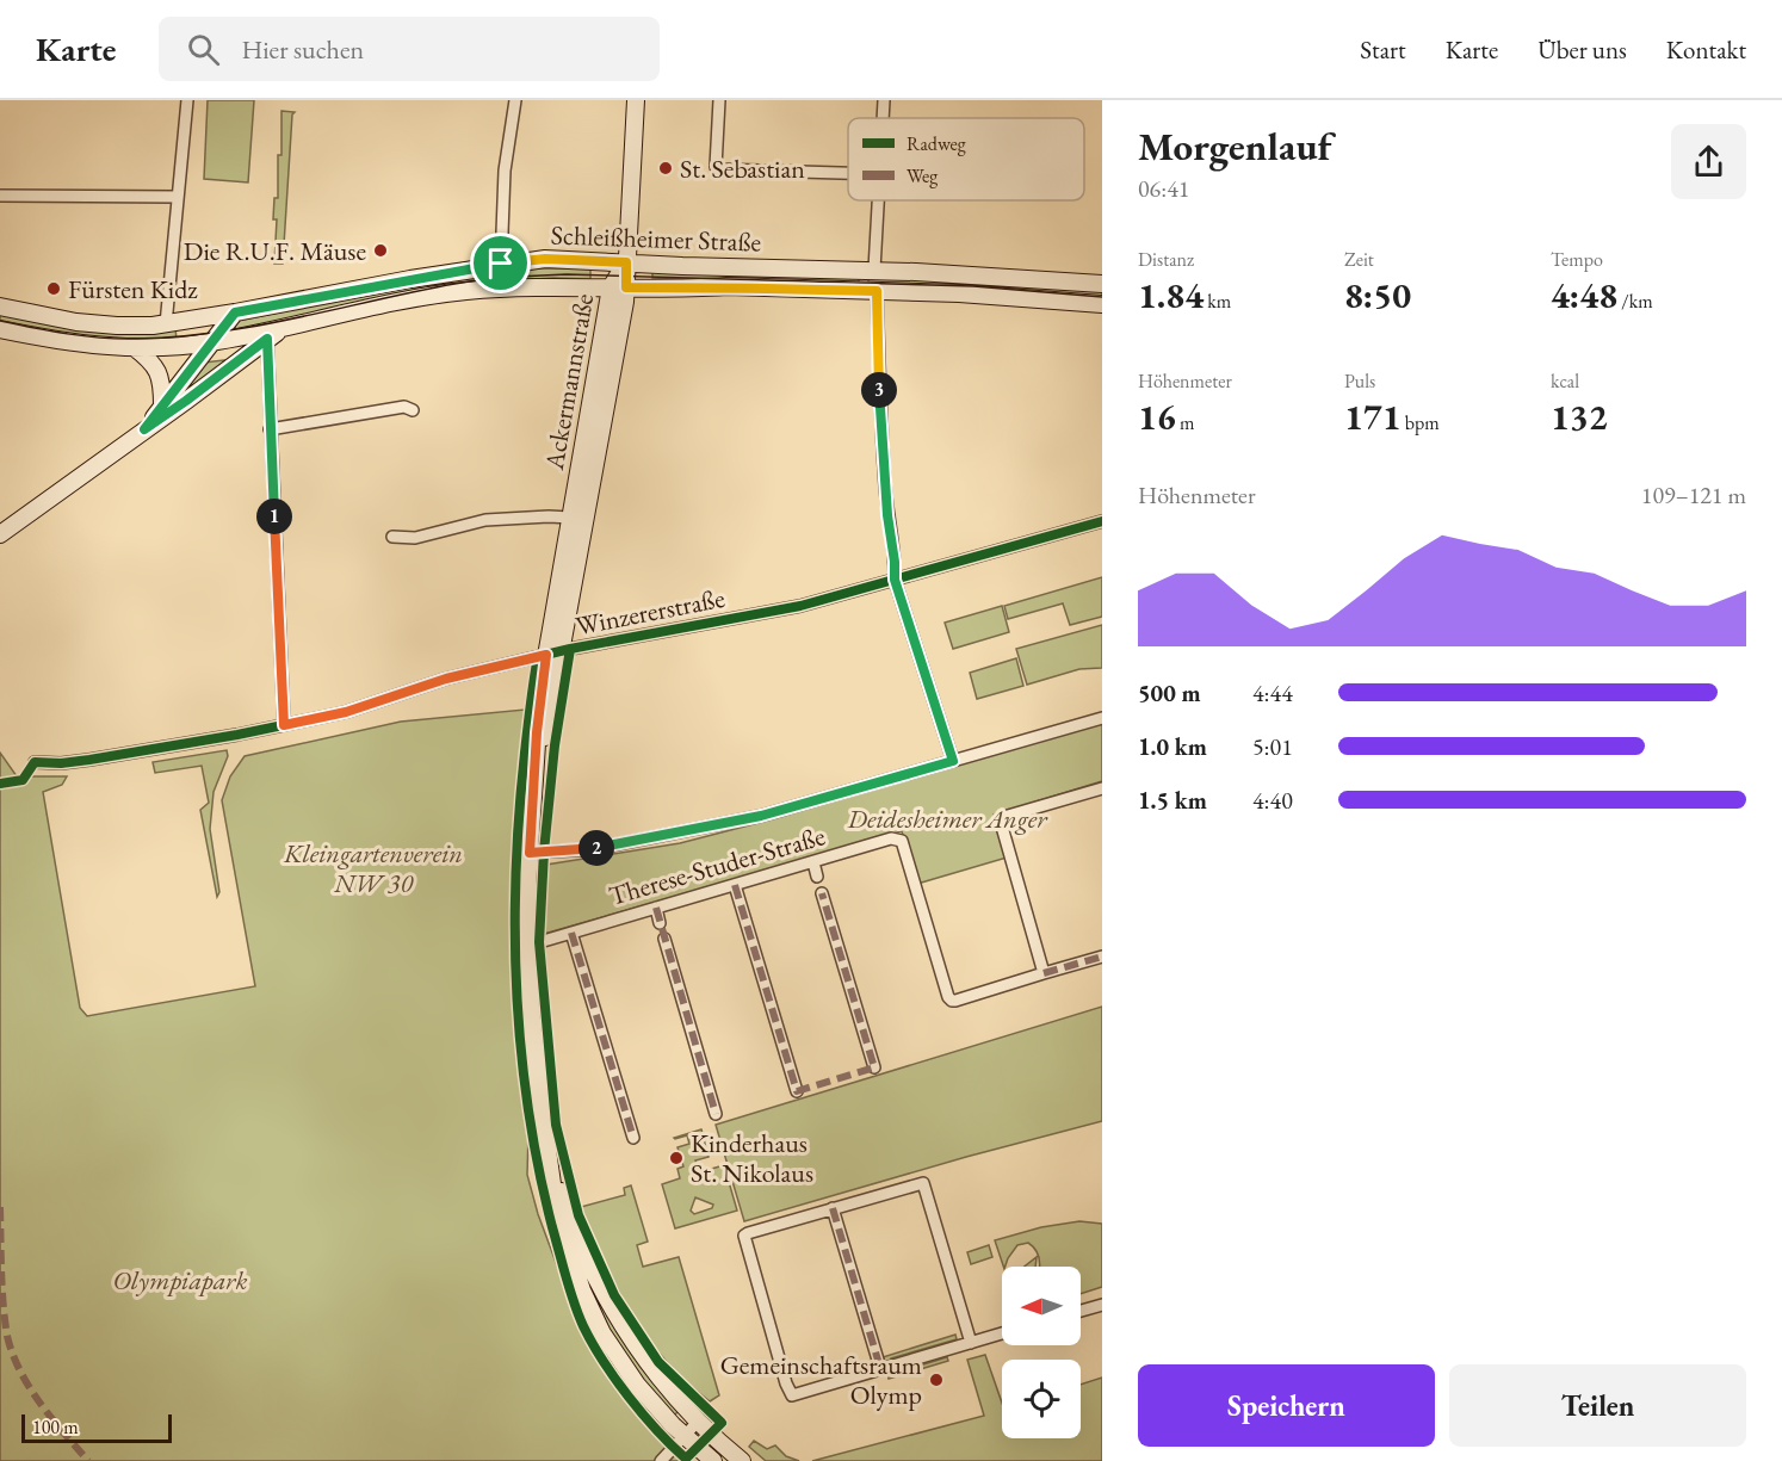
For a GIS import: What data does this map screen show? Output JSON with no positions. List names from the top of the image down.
{
  "streets": {
    "main road": ["Schleißheimer Straße", "Ackermannstraße"],
    "street": ["Winzererstraße", "Therese-Studer-Straße"]
  },
  "crossings": [
    ["Schleißheimer Straße", "Ackermannstraße"],
    ["Ackermannstraße", "Winzererstraße"],
    ["Ackermannstraße", "Therese-Studer-Straße"]
  ],
  "parks": ["Deidesheimer Anger", "Kleingartenverein NW 30", "Olympiapark"],
  "places": [
    "St. Sebastian",
    "Die R.U.F. Mäuse",
    "Fürsten Kidz",
    "Kinderhaus St. Nikolaus",
    "Gemeinschaftsraum Olymp"
  ],
  "legend": ["Radweg", "Weg"],
  "scale_bar": "100 m",
  "north": "left",
  "page": {
    "header": "Karte",
    "search": "Hier suchen",
    "nav": [
      "Start",
      "Karte",
      "Über uns",
      "Kontakt"
    ],
    "heading": ["Morgenlauf", "06:41"],
    "stats": [
      ["Distanz", "1.84 km"],
      ["Zeit", "8:50"],
      ["Tempo", "4:48 /km"],
      ["Höhenmeter", "16 m"],
      ["Puls", "171 bpm"],
      ["kcal", "132"]
    ],
    "pins": ["3", "1", "2"],
    "chart": ["Höhenmeter", "109–121 m"],
    "list": [
      {
        "name": "500 m",
        "note": "4:44"
      },
      {
        "name": "1.0 km",
        "note": "5:01"
      },
      {
        "name": "1.5 km",
        "note": "4:40"
      }
    ],
    "buttons": ["Speichern", "Teilen"],
    "scale": "100 m"
  }
}
